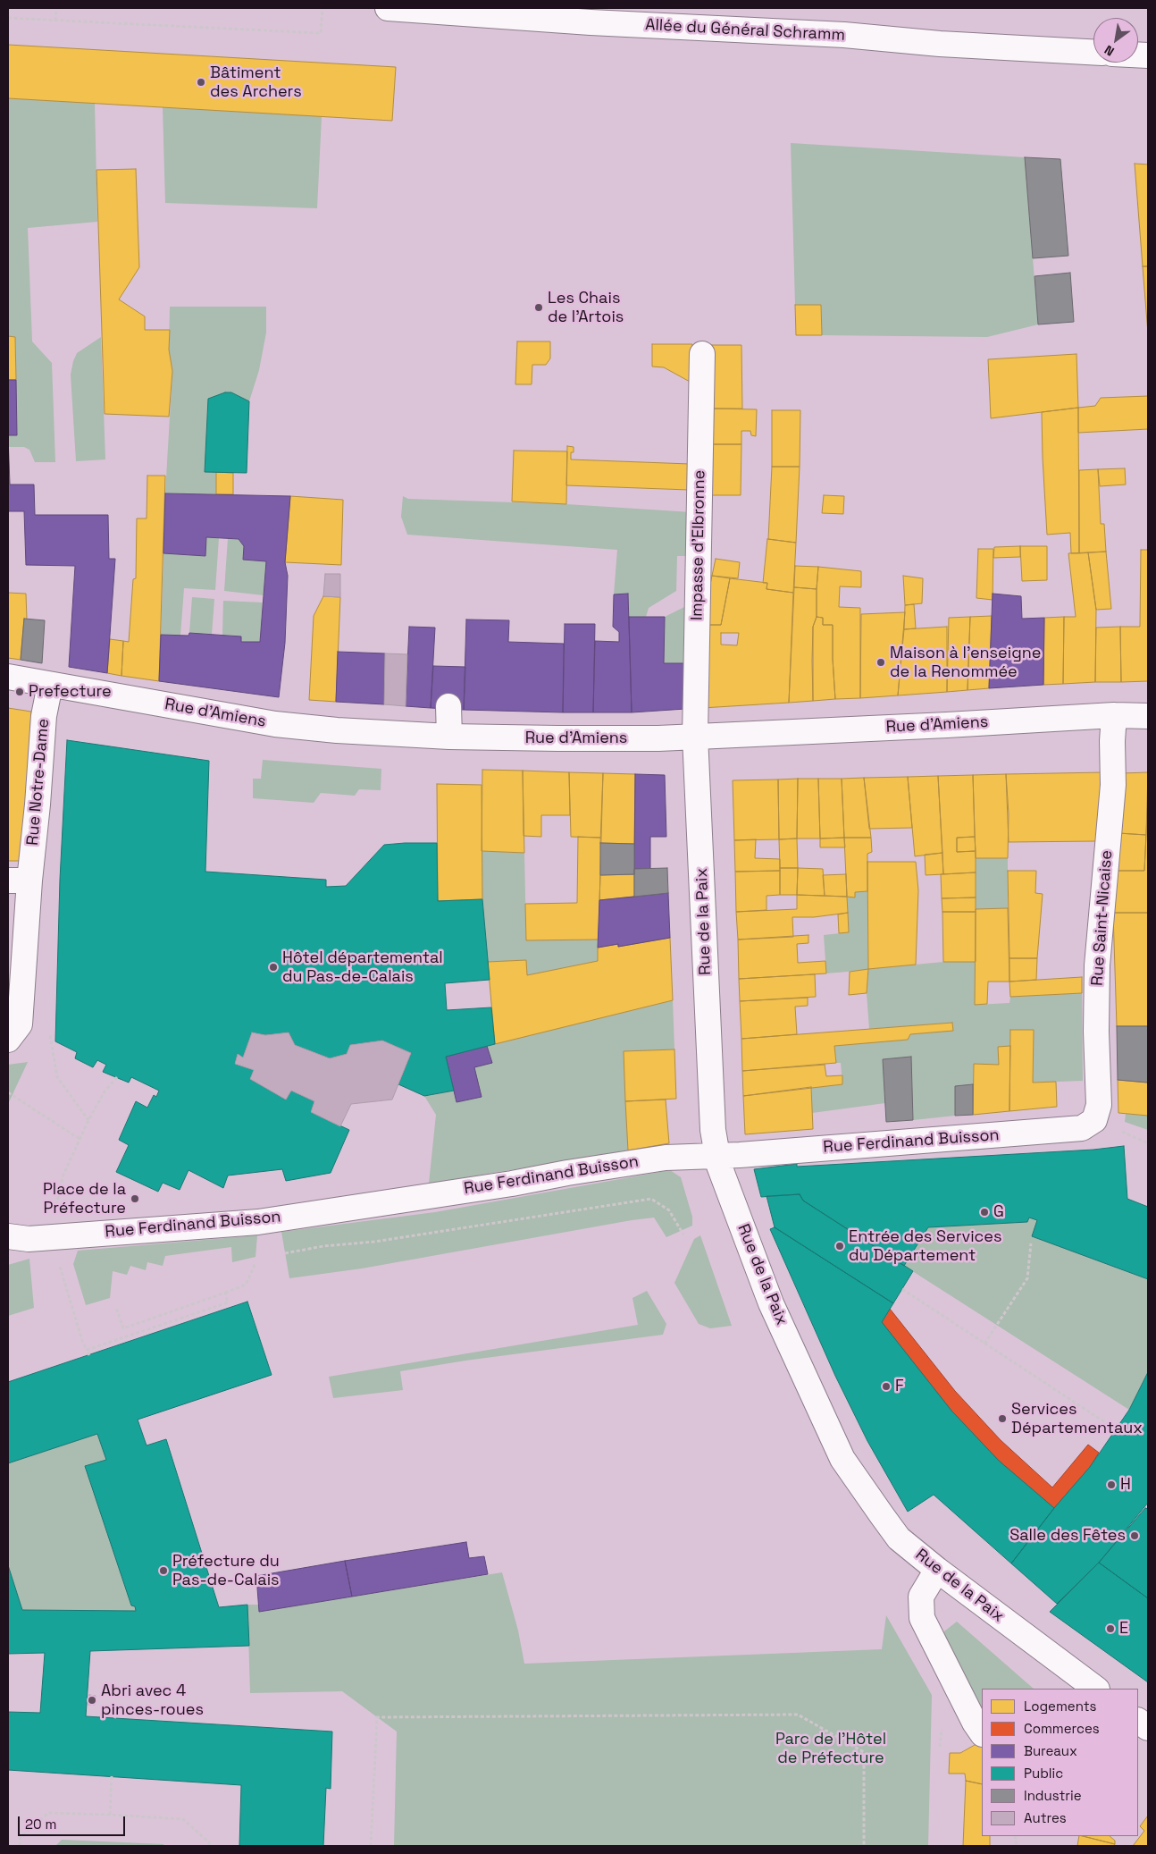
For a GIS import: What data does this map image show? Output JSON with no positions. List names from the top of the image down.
{
  "streets": {
    "street": [
      "Allée du Général Schramm",
      "Impasse d'Elbronne",
      "Rue d'Amiens",
      "Rue Notre-Dame",
      "Rue Saint-Nicaise",
      "Rue de la Paix",
      "Rue Ferdinand Buisson"
    ]
  },
  "crossings": [
    ["Impasse d'Elbronne", "Rue d'Amiens"],
    ["Impasse d'Elbronne", "Rue de la Paix"],
    ["Rue d'Amiens", "Rue Notre-Dame"],
    ["Rue d'Amiens", "Rue Saint-Nicaise"],
    ["Rue d'Amiens", "Rue de la Paix"],
    ["Rue Saint-Nicaise", "Rue Ferdinand Buisson"],
    ["Rue de la Paix", "Rue Ferdinand Buisson"]
  ],
  "parks": ["Parc de l'Hôtel de Préfecture"],
  "places": [
    "Bâtiment des Archers",
    "Les Chais de l'Artois",
    "Maison à l'enseigne de la Renommée",
    "Prefecture",
    "Hôtel départemental du Pas-de-Calais",
    "Place de la Préfecture",
    "G",
    "Entrée des Services du Département",
    "F",
    "Services Départementaux",
    "H",
    "Salle des Fêtes",
    "Préfecture du Pas-de-Calais",
    "E",
    "Abri avec 4 pinces-roues"
  ],
  "legend": [
    "Logements",
    "Commerces",
    "Bureaux",
    "Public",
    "Industrie",
    "Autres"
  ],
  "scale_bar": "20 m",
  "north": "bottom left"
}
